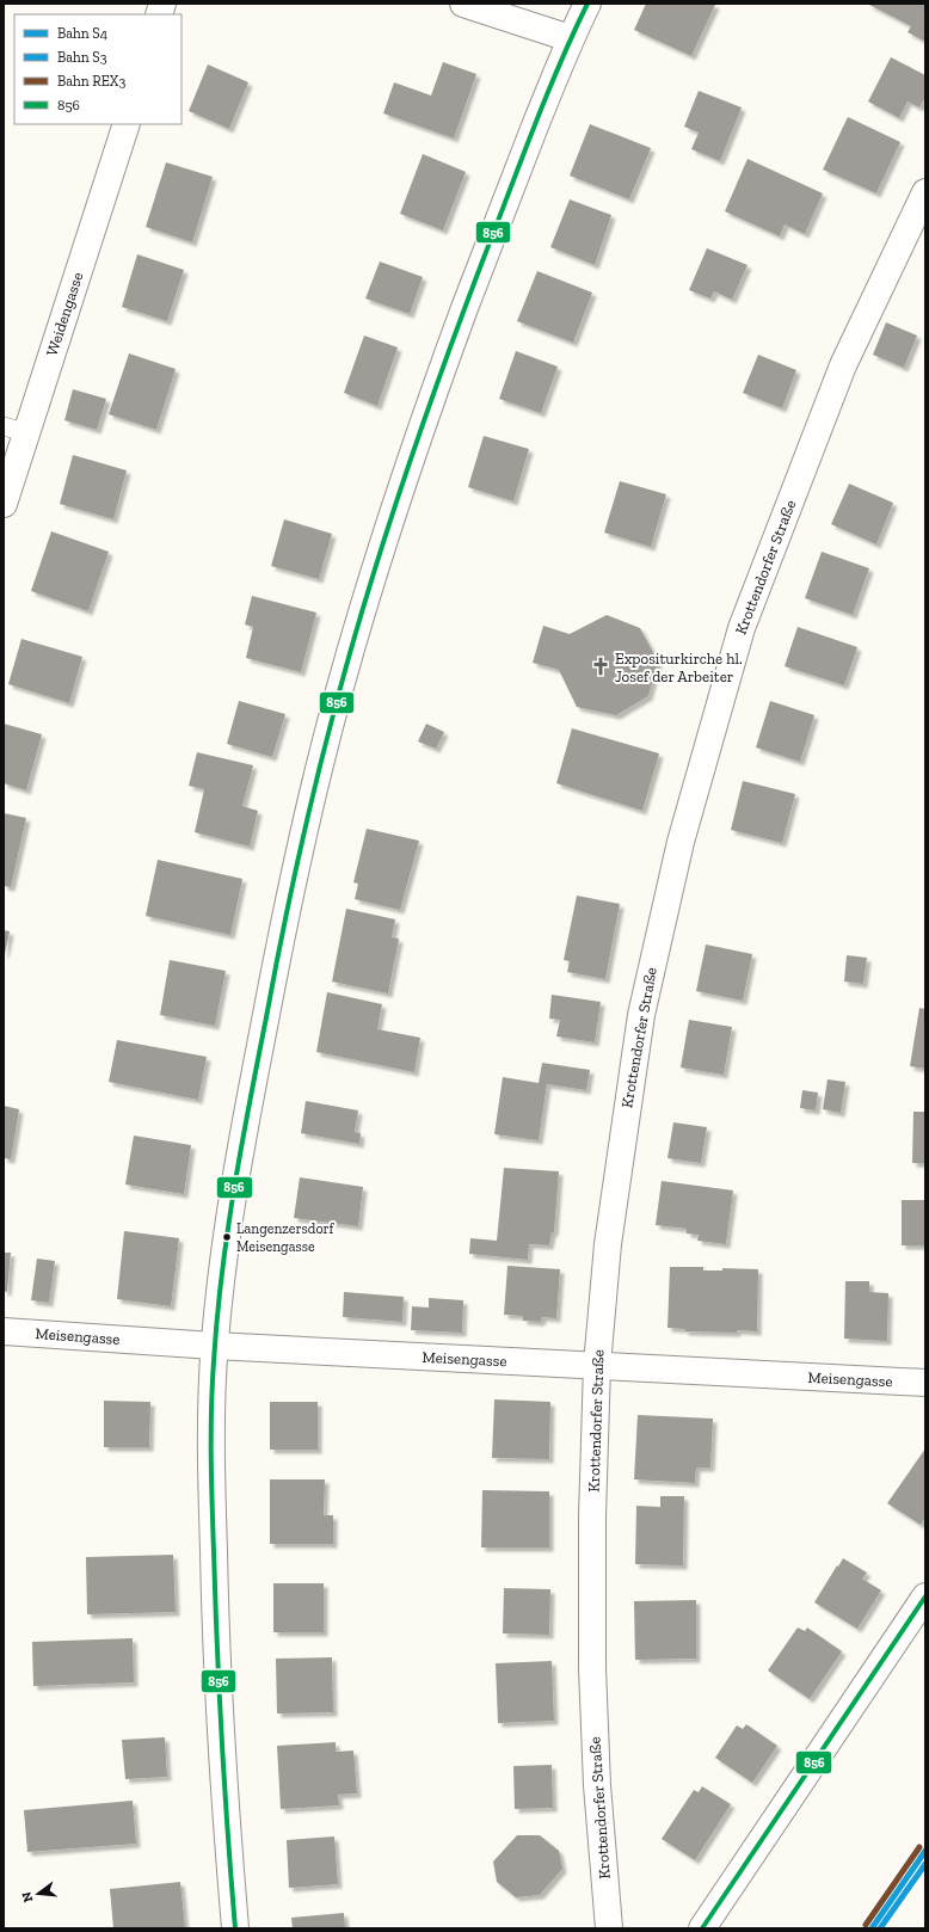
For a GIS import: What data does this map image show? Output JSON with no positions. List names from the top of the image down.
{
  "streets": {
    "street": ["Weidengasse", "Krottendorfer Straße", "Meisengasse"]
  },
  "crossings": [
    ["Krottendorfer Straße", "Meisengasse"]
  ],
  "places": {
    "church": ["Expositurkirche hl. Josef der Arbeiter"],
    "other": ["Langenzersdorf Meisengasse"]
  },
  "lines": [
    "transit line 856",
    "rail line REX3",
    "rail line S4",
    "rail line S3"
  ],
  "legend": [
    "Bahn S4",
    "Bahn S3",
    "Bahn REX3",
    "856"
  ],
  "north": "left"
}
